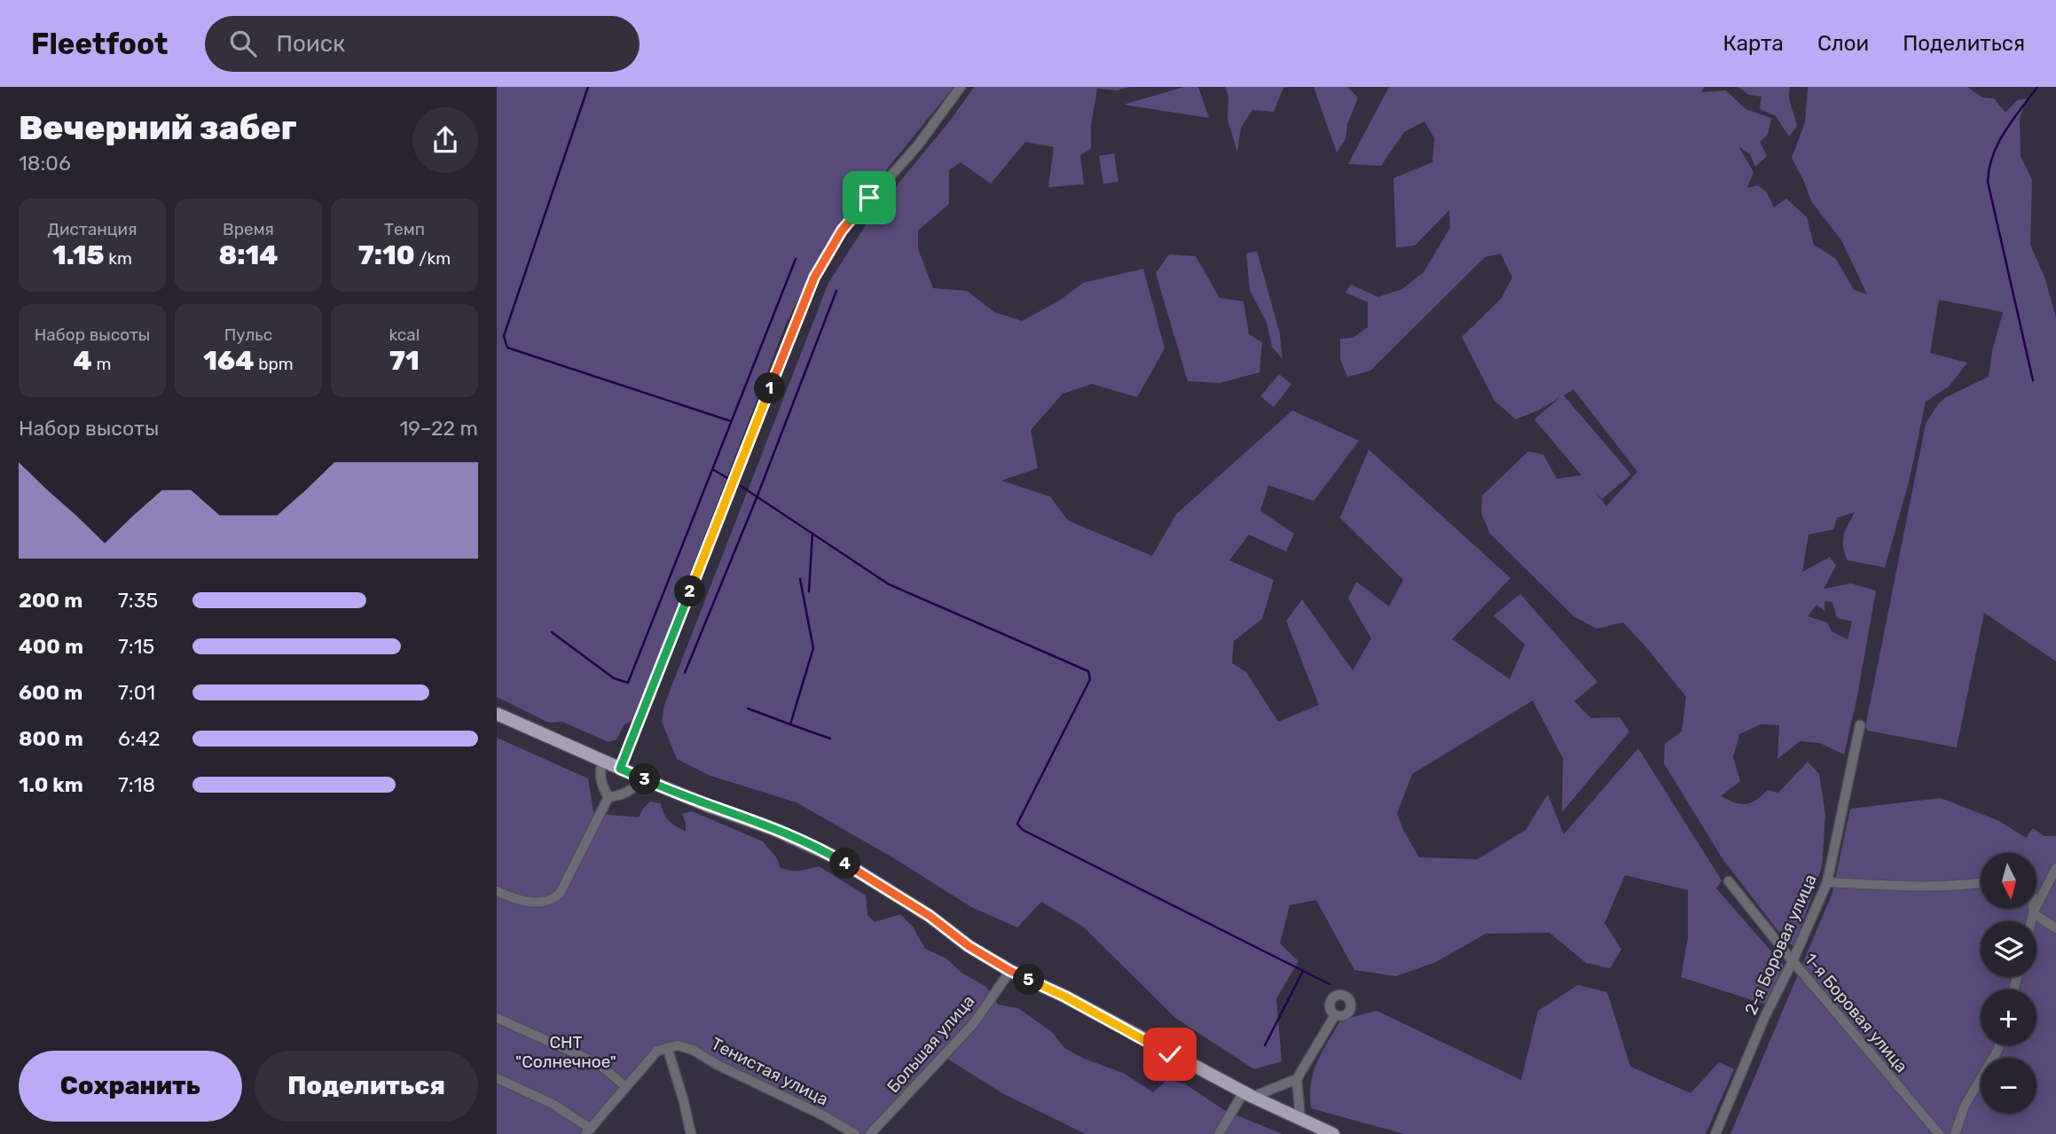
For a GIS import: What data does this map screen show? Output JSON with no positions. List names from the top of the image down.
{
  "streets": {
    "street": [
      "2-я Боровая улица",
      "1-я Боровая улица",
      "Большая улица",
      "Тенистая улица"
    ]
  },
  "crossings": [
    ["2-я Боровая улица", "1-я Боровая улица"]
  ],
  "parks": ["СНТ \"Солнечное\""],
  "north": "bottom",
  "page": {
    "header": "Fleetfoot",
    "search": "Поиск",
    "nav": ["Карта", "Слои", "Поделиться"],
    "heading": ["Вечерний забег", "18:06"],
    "stats": [
      ["Дистанция", "1.15 km"],
      ["Время", "8:14"],
      ["Темп", "7:10 /km"],
      ["Набор высоты", "4 m"],
      ["Пульс", "164 bpm"],
      ["kcal", "71"]
    ],
    "pins": [
      "1",
      "2",
      "3",
      "4",
      "5"
    ],
    "chart": ["Набор высоты", "19–22 m"],
    "list": [
      {
        "name": "200 m",
        "note": "7:35"
      },
      {
        "name": "400 m",
        "note": "7:15"
      },
      {
        "name": "600 m",
        "note": "7:01"
      },
      {
        "name": "800 m",
        "note": "6:42"
      },
      {
        "name": "1.0 km",
        "note": "7:18"
      }
    ],
    "map_buttons": ["+", "−"],
    "buttons": ["Сохранить", "Поделиться"]
  }
}
